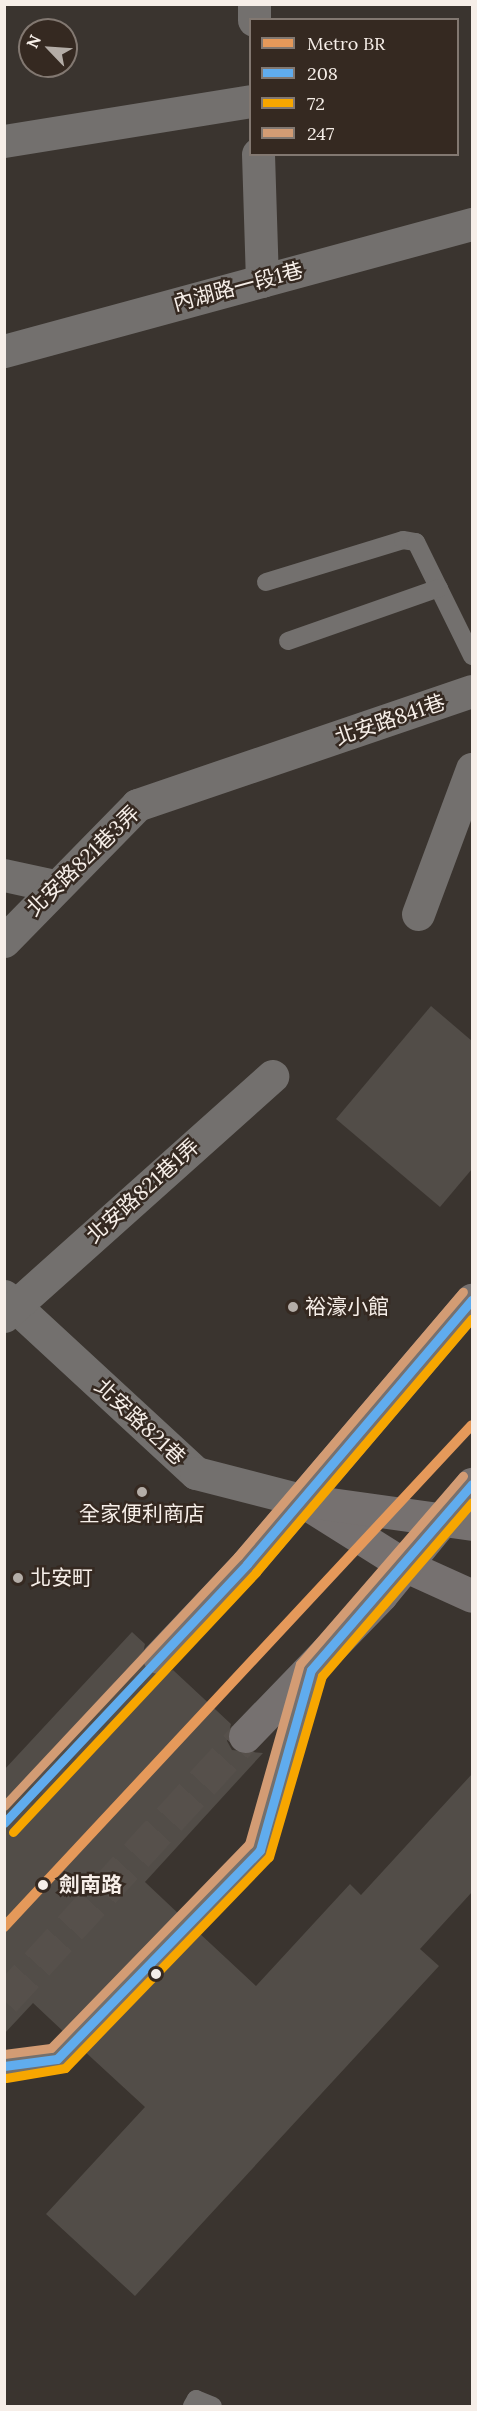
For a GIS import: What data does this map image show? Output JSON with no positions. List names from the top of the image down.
{
  "streets": {
    "street": [
      "內湖路一段1巷",
      "北安路841巷",
      "北安路821巷3弄",
      "北安路821巷1弄",
      "北安路821巷"
    ]
  },
  "crossings": [
    ["北安路841巷", "北安路821巷3弄"],
    ["北安路821巷1弄", "北安路821巷"]
  ],
  "places": [
    "裕濠小館",
    "全家便利商店",
    "北安町",
    "劍南路"
  ],
  "lines": [
    "transit line 247",
    "transit line 208",
    "transit line 72",
    "metro line BR"
  ],
  "legend": [
    "Metro BR",
    "208",
    "72",
    "247"
  ],
  "north": "top left"
}
